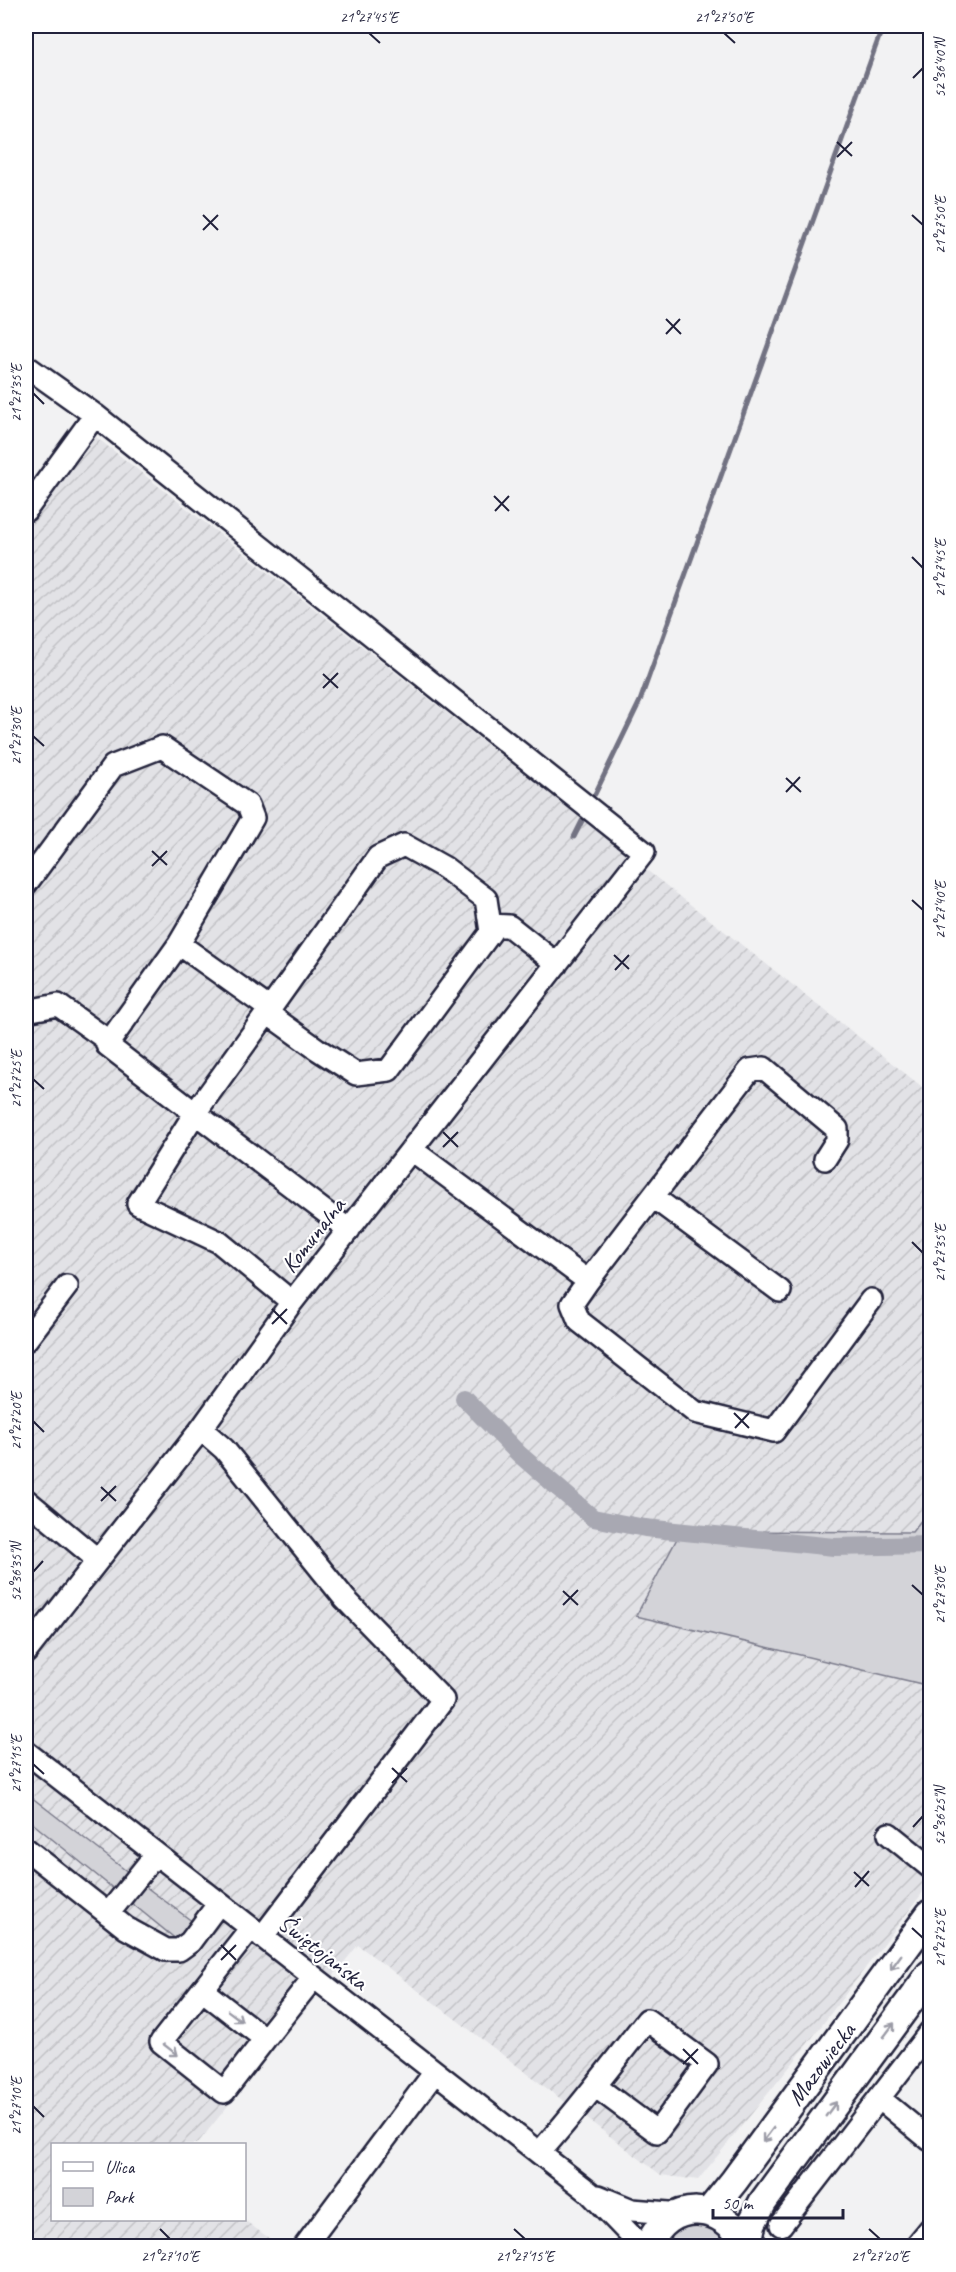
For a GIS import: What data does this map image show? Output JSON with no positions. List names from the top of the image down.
{
  "streets": {
    "main road": ["Mazowiecka"],
    "street": ["Komunalna", "Świętojańska"]
  },
  "legend": ["Ulica", "Park"],
  "scale_bar": "50 m",
  "coordinates": [
    "21°27'45\"E",
    "21°27'50\"E",
    "52°36'40\"N",
    "21°27'35\"E",
    "21°27'30\"E",
    "21°27'40\"E",
    "21°27'25\"E",
    "21°27'20\"E",
    "52°36'35\"N",
    "21°27'15\"E",
    "52°36'25\"N",
    "21°27'10\"E"
  ]
}
